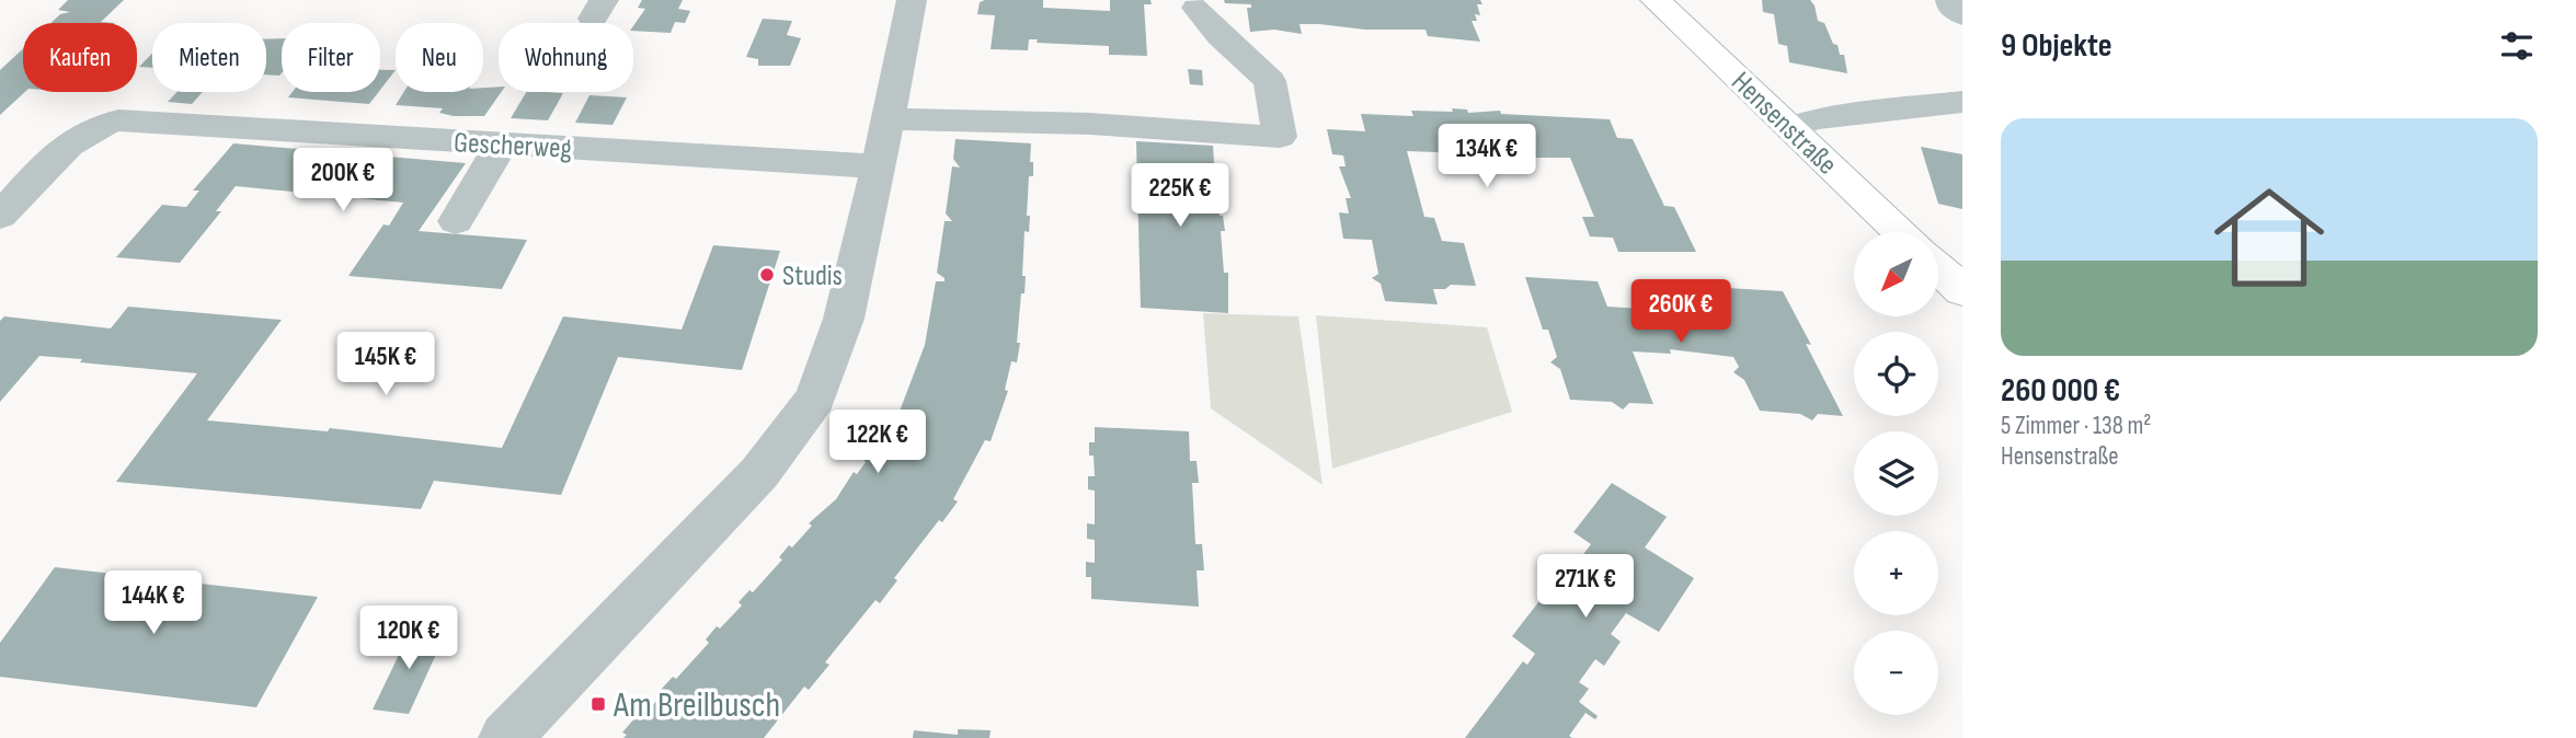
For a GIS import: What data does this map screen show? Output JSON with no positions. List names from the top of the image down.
{
  "streets": {
    "main road": ["Hensenstraße"],
    "street": ["Gescherweg"]
  },
  "places": {
    "other": ["Studis"],
    "transit": ["Am Breilbusch"]
  },
  "north": "bottom left",
  "page": {
    "heading": "9 Objekte",
    "chip": [
      "Kaufen",
      "Mieten",
      "Filter",
      "Neu",
      "Wohnung"
    ],
    "list": [
      {
        "name": "260 000 €",
        "note": "5 Zimmer · 138 m² · Hensenstraße"
      }
    ],
    "price": [
      "134K €",
      "200K €",
      "225K €",
      "260K €",
      "145K €",
      "122K €",
      "271K €",
      "144K €",
      "120K €"
    ],
    "map_buttons": ["+", "−"]
  }
}
